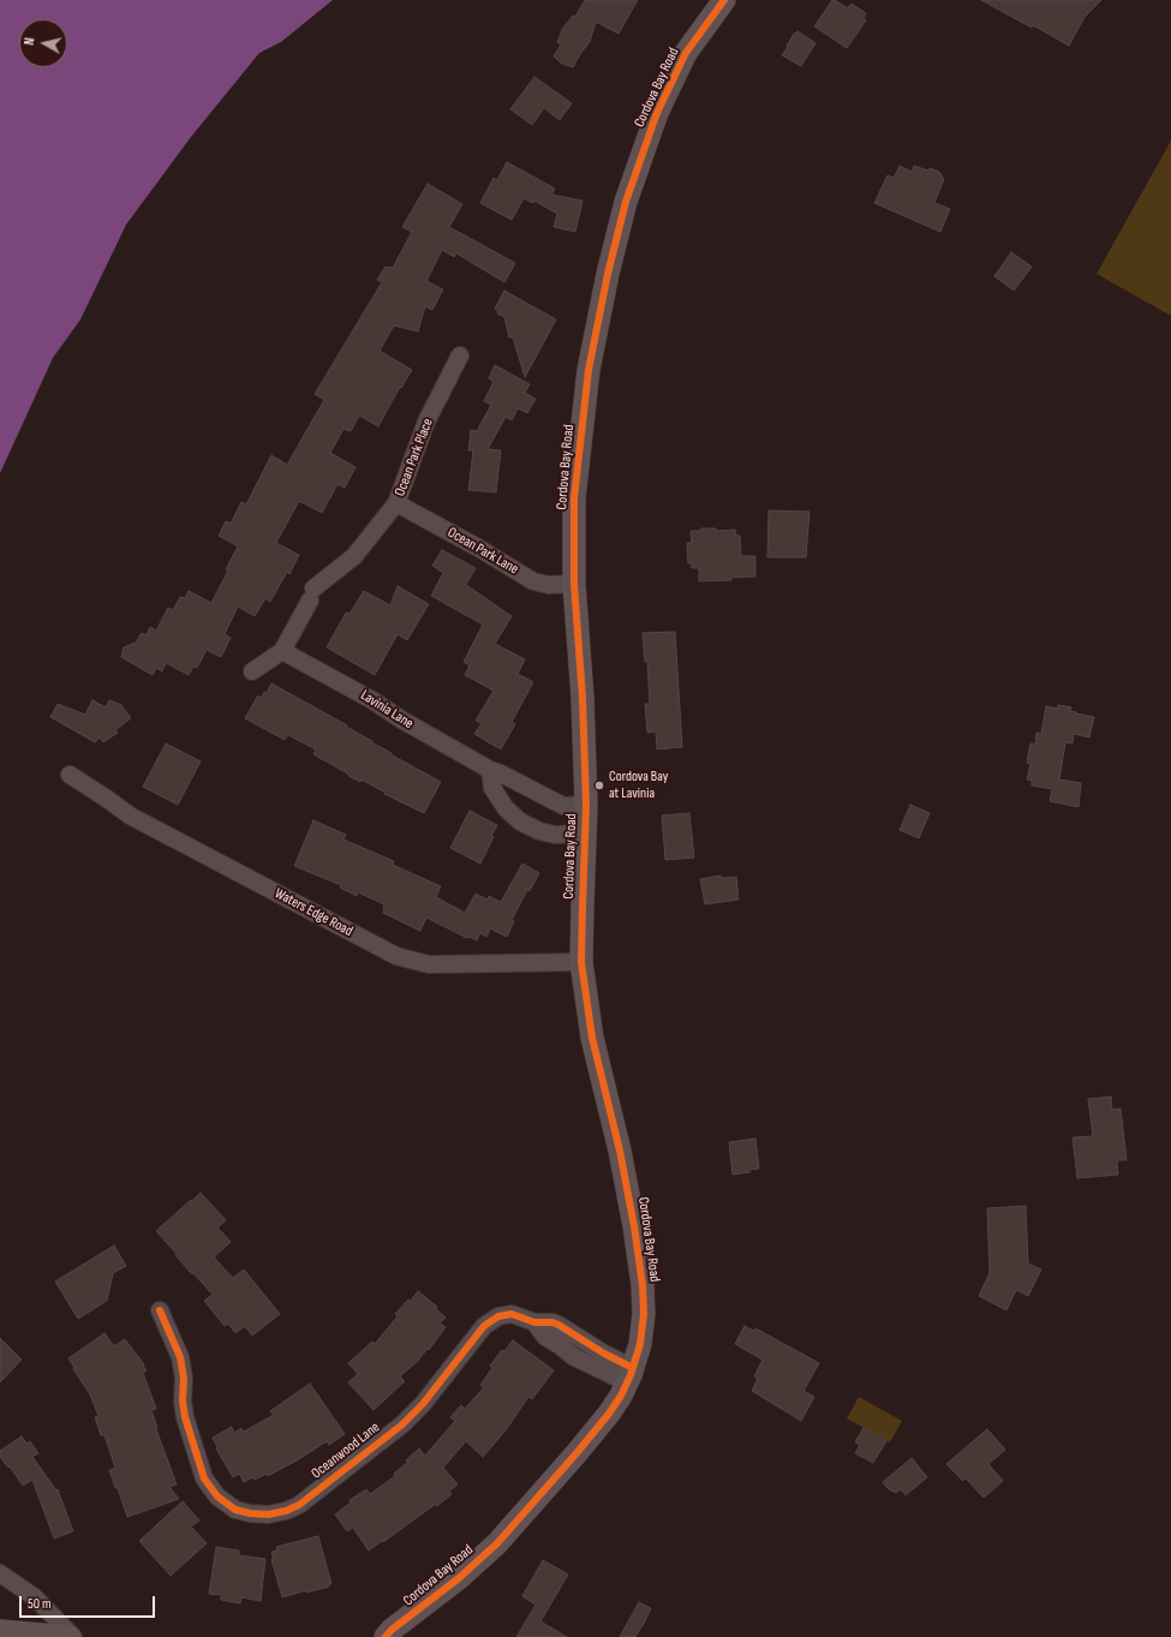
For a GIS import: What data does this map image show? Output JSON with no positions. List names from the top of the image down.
{
  "streets": {
    "main road": ["Cordova Bay Road"],
    "street": [
      "Ocean Park Place",
      "Ocean Park Lane",
      "Lavinia Lane",
      "Waters Edge Road",
      "Oceanwood Lane"
    ]
  },
  "crossings": [
    ["Cordova Bay Road", "Ocean Park Lane"],
    ["Cordova Bay Road", "Lavinia Lane"],
    ["Cordova Bay Road", "Waters Edge Road"],
    ["Cordova Bay Road", "Oceanwood Lane"],
    ["Ocean Park Place", "Ocean Park Lane"],
    ["Ocean Park Place", "Lavinia Lane"]
  ],
  "places": ["Cordova Bay at Lavinia"],
  "scale_bar": "50 m",
  "north": "left"
}
